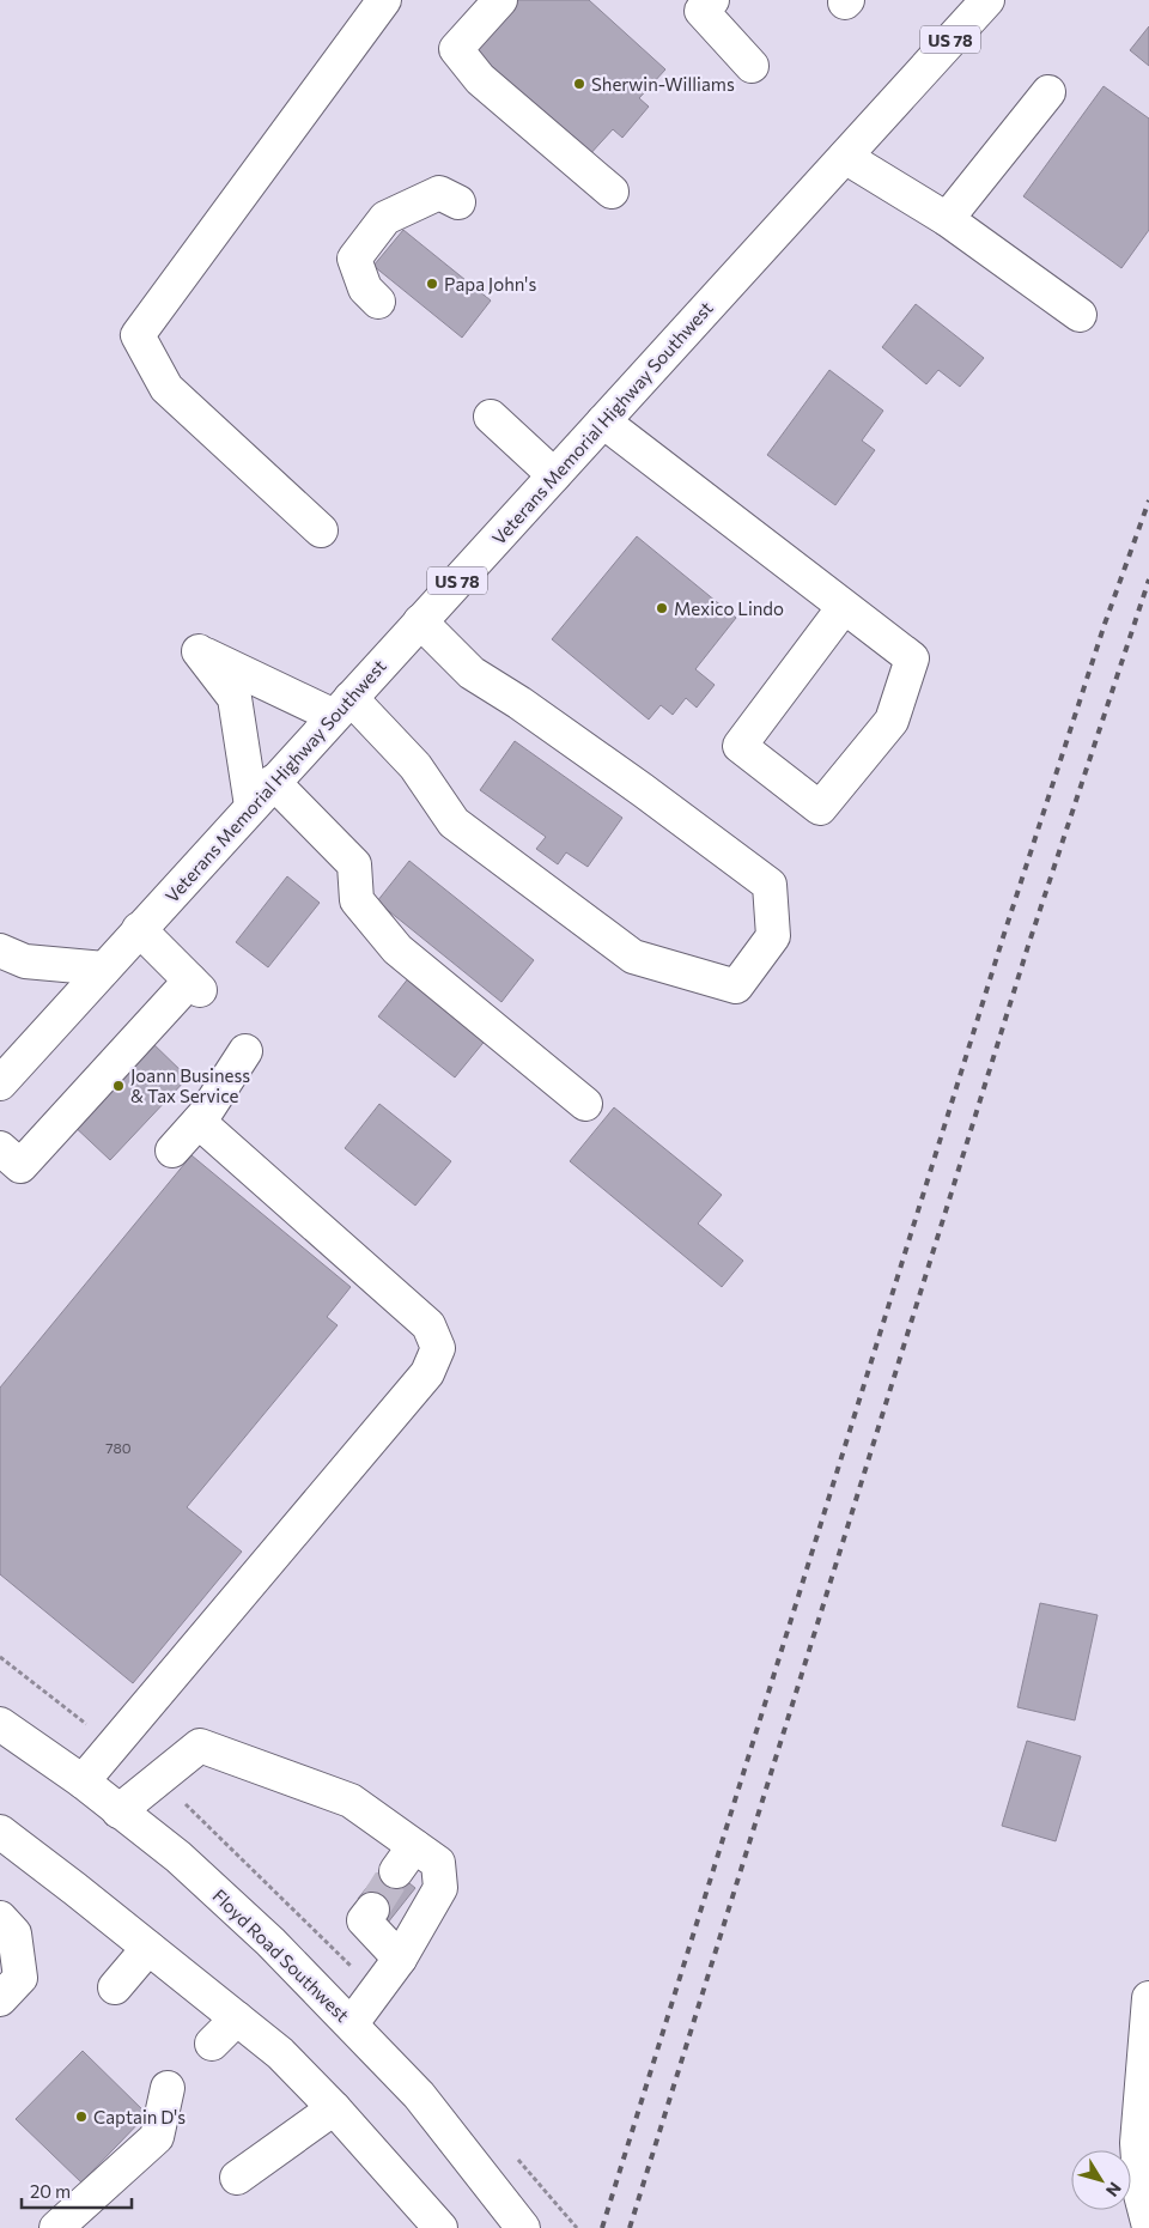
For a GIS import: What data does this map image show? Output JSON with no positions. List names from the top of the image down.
{
  "streets": {
    "main road": ["US 78", "Veterans Memorial Highway Southwest", "Floyd Road Southwest"]
  },
  "places": [
    "Sherwin-Williams",
    "Papa John's",
    "Mexico Lindo",
    "Joann Business & Tax Service",
    "Captain D's"
  ],
  "house_numbers": ["780"],
  "scale_bar": "20 m",
  "north": "bottom right"
}
